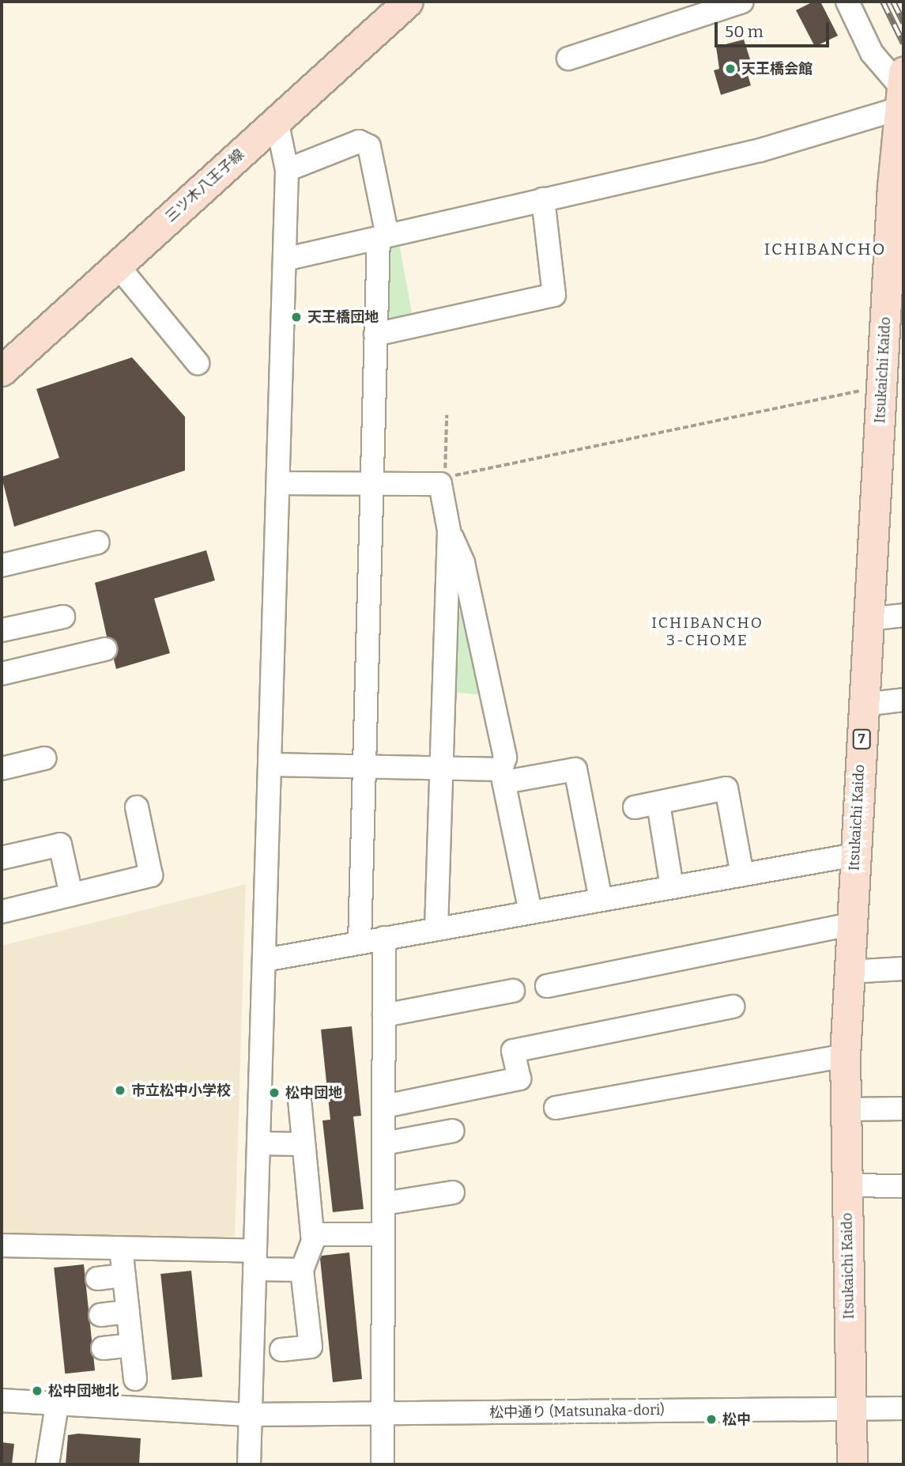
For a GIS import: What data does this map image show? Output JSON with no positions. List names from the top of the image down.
{
  "streets": {
    "main road": ["三ツ木八王子線", "Itsukaichi Kaido", "7"],
    "street": ["松中通り (Matsunaka-dori)"]
  },
  "crossings": [
    ["Itsukaichi Kaido", "松中通り (Matsunaka-dori)"]
  ],
  "districts": ["ICHIBANCHO", "ICHIBANCHO 3-CHOME"],
  "places": [
    "天王橋会館",
    "天王橋団地",
    "市立松中小学校",
    "松中団地",
    "松中団地北",
    "松中"
  ],
  "scale_bar": "50 m"
}
